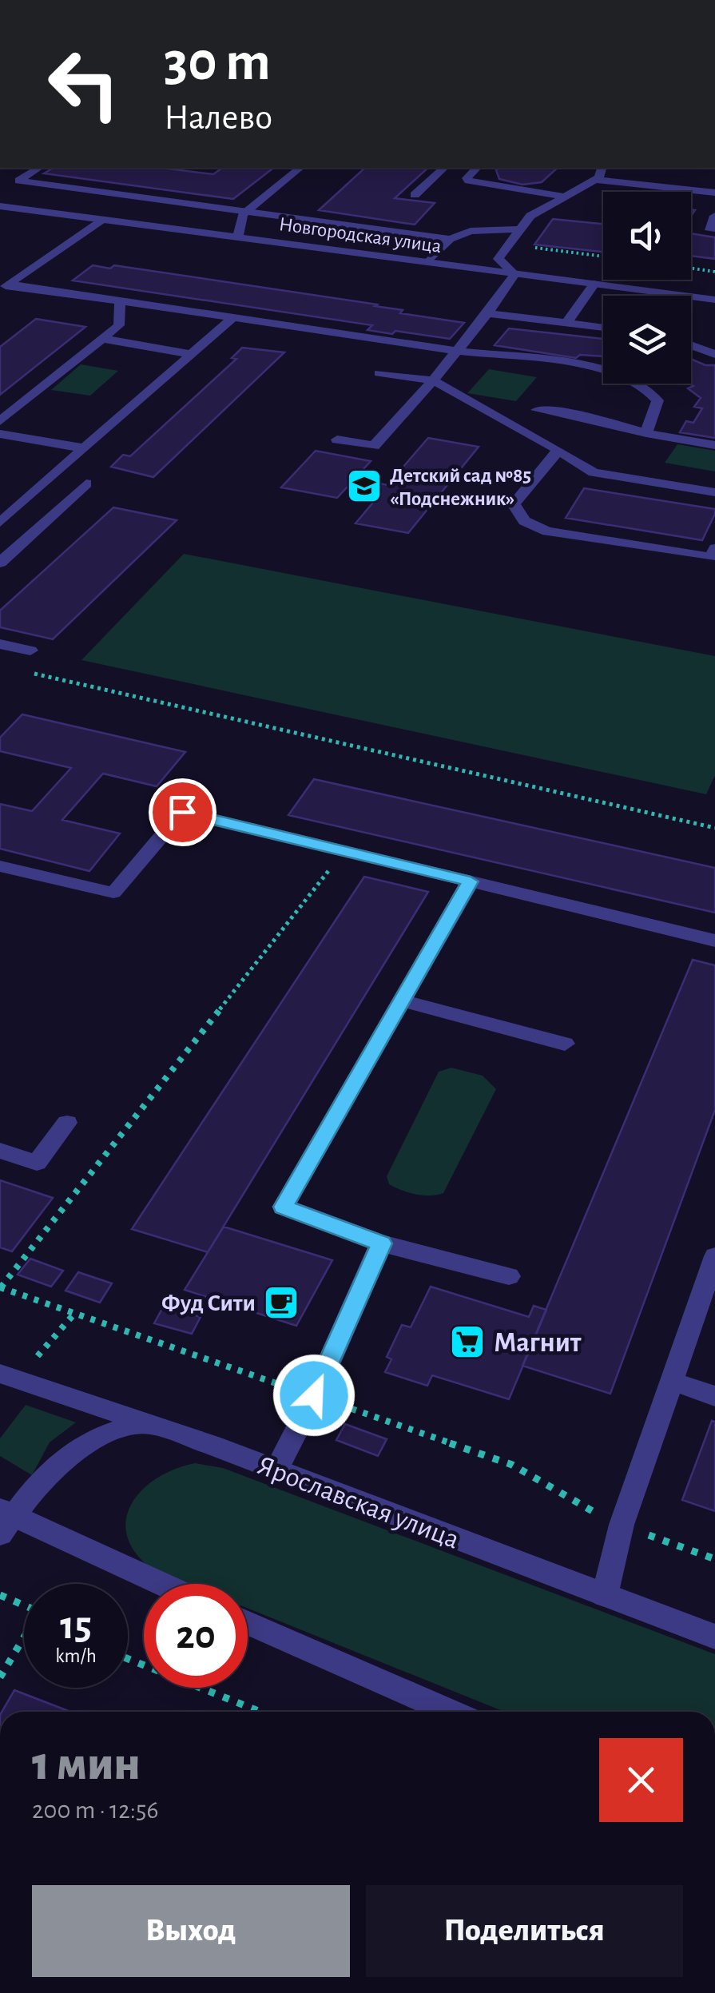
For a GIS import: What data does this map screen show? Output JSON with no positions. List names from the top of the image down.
{
  "streets": {
    "street": ["Новгородская улица", "Ярославская улица"]
  },
  "places": {
    "school or university": ["Детский сад №85 «Подснежник»"],
    "cafe": ["Фуд Сити"],
    "supermarket": ["Магнит"]
  },
  "page": {
    "turn": ["30 m", "Налево"],
    "speed": "15 km/h",
    "limit": "20",
    "heading": ["1 мин", "200 m · 12:56"],
    "buttons": ["Выход", "Поделиться"]
  }
}
